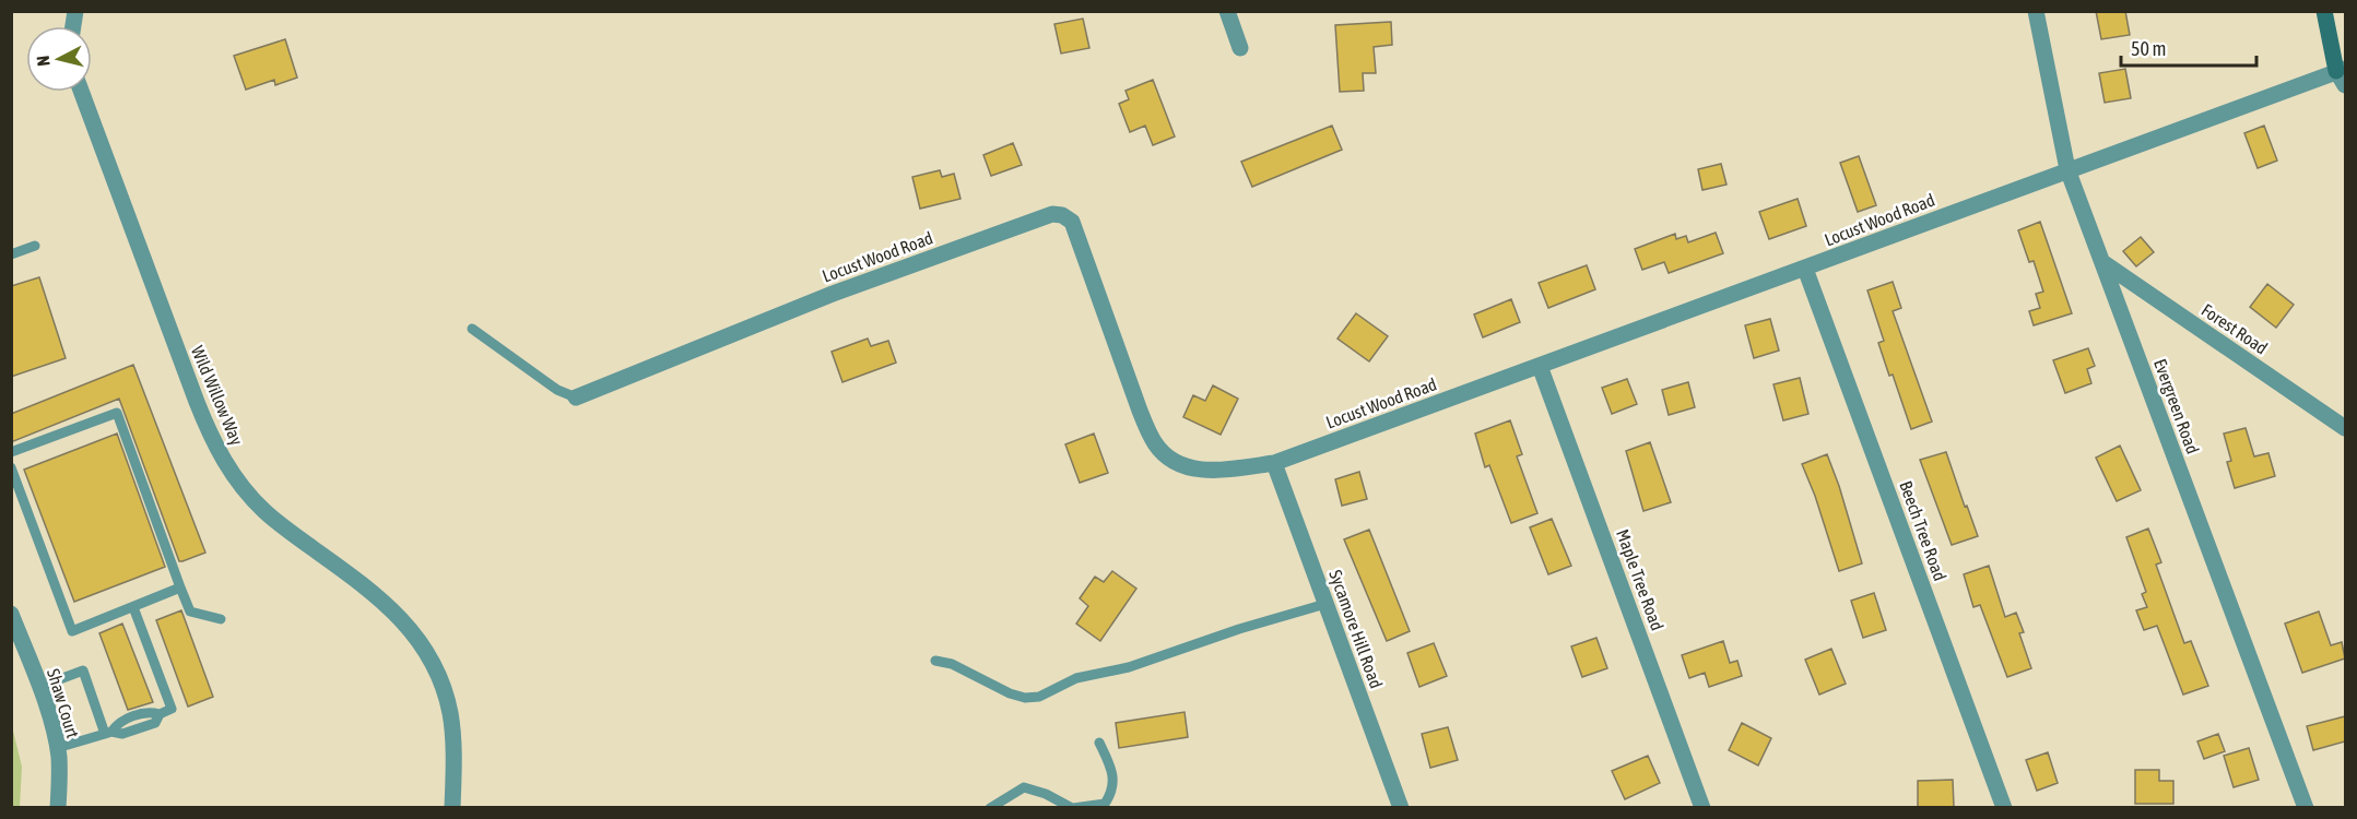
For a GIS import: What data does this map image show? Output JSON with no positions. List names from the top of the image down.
{
  "streets": {
    "street": [
      "Locust Wood Road",
      "Forest Road",
      "Wild Willow Way",
      "Evergreen Road",
      "Beech Tree Road",
      "Maple Tree Road",
      "Sycamore Hill Road",
      "Shaw Court"
    ]
  },
  "crossings": [
    ["Locust Wood Road", "Evergreen Road"],
    ["Locust Wood Road", "Beech Tree Road"],
    ["Locust Wood Road", "Maple Tree Road"],
    ["Locust Wood Road", "Sycamore Hill Road"],
    ["Forest Road", "Evergreen Road"]
  ],
  "scale_bar": "50 m",
  "north": "left"
}
